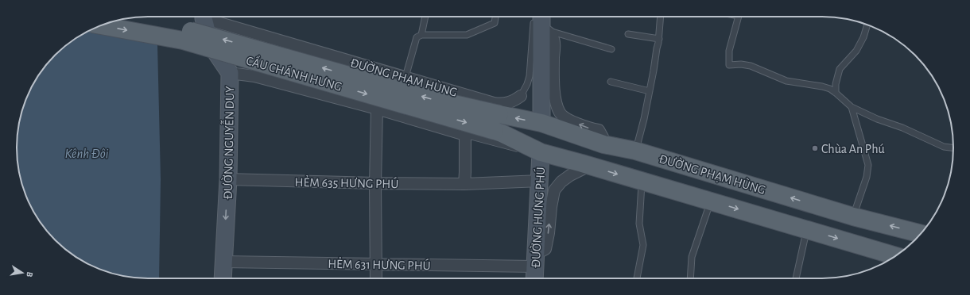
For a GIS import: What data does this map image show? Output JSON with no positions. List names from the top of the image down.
{
  "streets": {
    "main road": ["CẦU CHÁNH HƯNG", "ĐƯỜNG PHẠM HÙNG"],
    "street": [
      "ĐƯỜNG NGUYỄN DUY",
      "HẺM 635 HƯNG PHÚ",
      "ĐƯỜNG HƯNG PHÚ",
      "HẺM 631 HƯNG PHÚ"
    ]
  },
  "crossings": [
    ["CẦU CHÁNH HƯNG", "ĐƯỜNG PHẠM HÙNG"],
    ["ĐƯỜNG PHẠM HÙNG", "ĐƯỜNG HƯNG PHÚ"],
    ["ĐƯỜNG NGUYỄN DUY", "HẺM 635 HƯNG PHÚ"],
    ["ĐƯỜNG NGUYỄN DUY", "HẺM 631 HƯNG PHÚ"],
    ["HẺM 635 HƯNG PHÚ", "ĐƯỜNG HƯNG PHÚ"],
    ["ĐƯỜNG HƯNG PHÚ", "HẺM 631 HƯNG PHÚ"]
  ],
  "water": ["Kênh Đôi"],
  "places": ["Chùa An Phú"],
  "north": "right"
}
